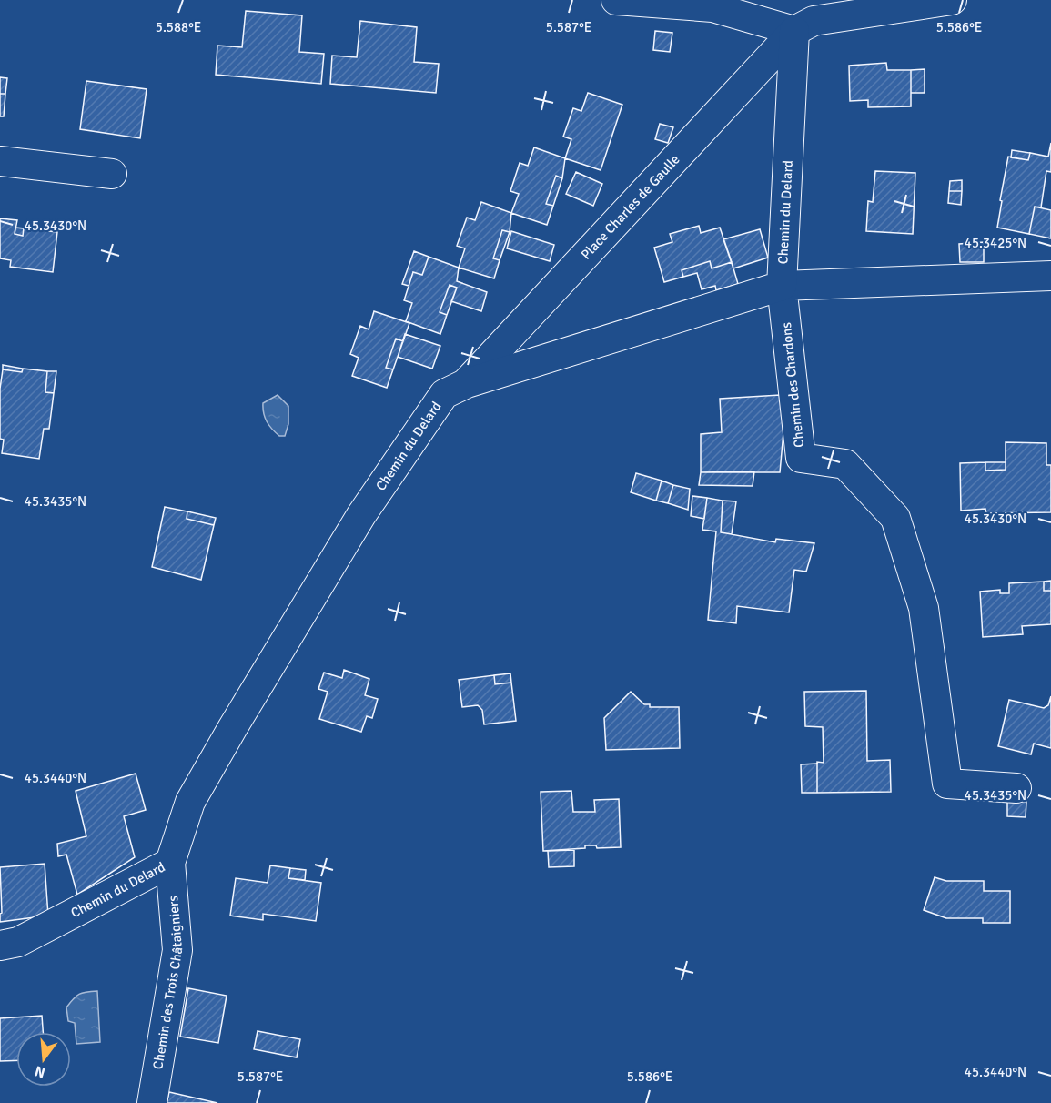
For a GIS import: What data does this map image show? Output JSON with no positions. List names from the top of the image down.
{
  "streets": {
    "street": [
      "Place Charles de Gaulle",
      "Chemin du Delard",
      "Chemin des Chardons",
      "Chemin des Trois Châtaigniers"
    ]
  },
  "crossings": [
    ["Place Charles de Gaulle", "Chemin du Delard"],
    ["Chemin du Delard", "Chemin des Chardons"],
    ["Chemin du Delard", "Chemin des Trois Châtaigniers"]
  ],
  "north": "bottom",
  "coordinates": [
    "5.588°E",
    "5.587°E",
    "5.586°E",
    "45.3430°N",
    "45.3425°N",
    "45.3435°N",
    "45.3440°N"
  ]
}
